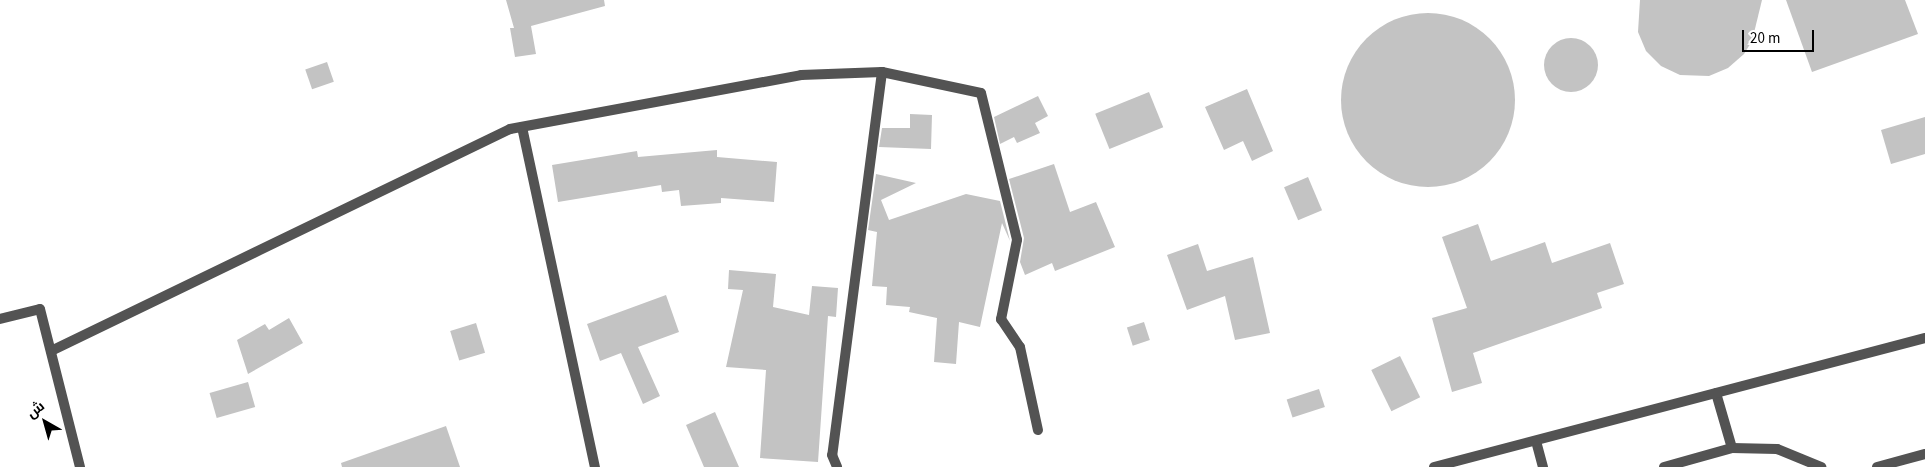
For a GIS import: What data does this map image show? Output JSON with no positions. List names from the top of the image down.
{
  "scale_bar": "20 m",
  "north": "top left"
}
